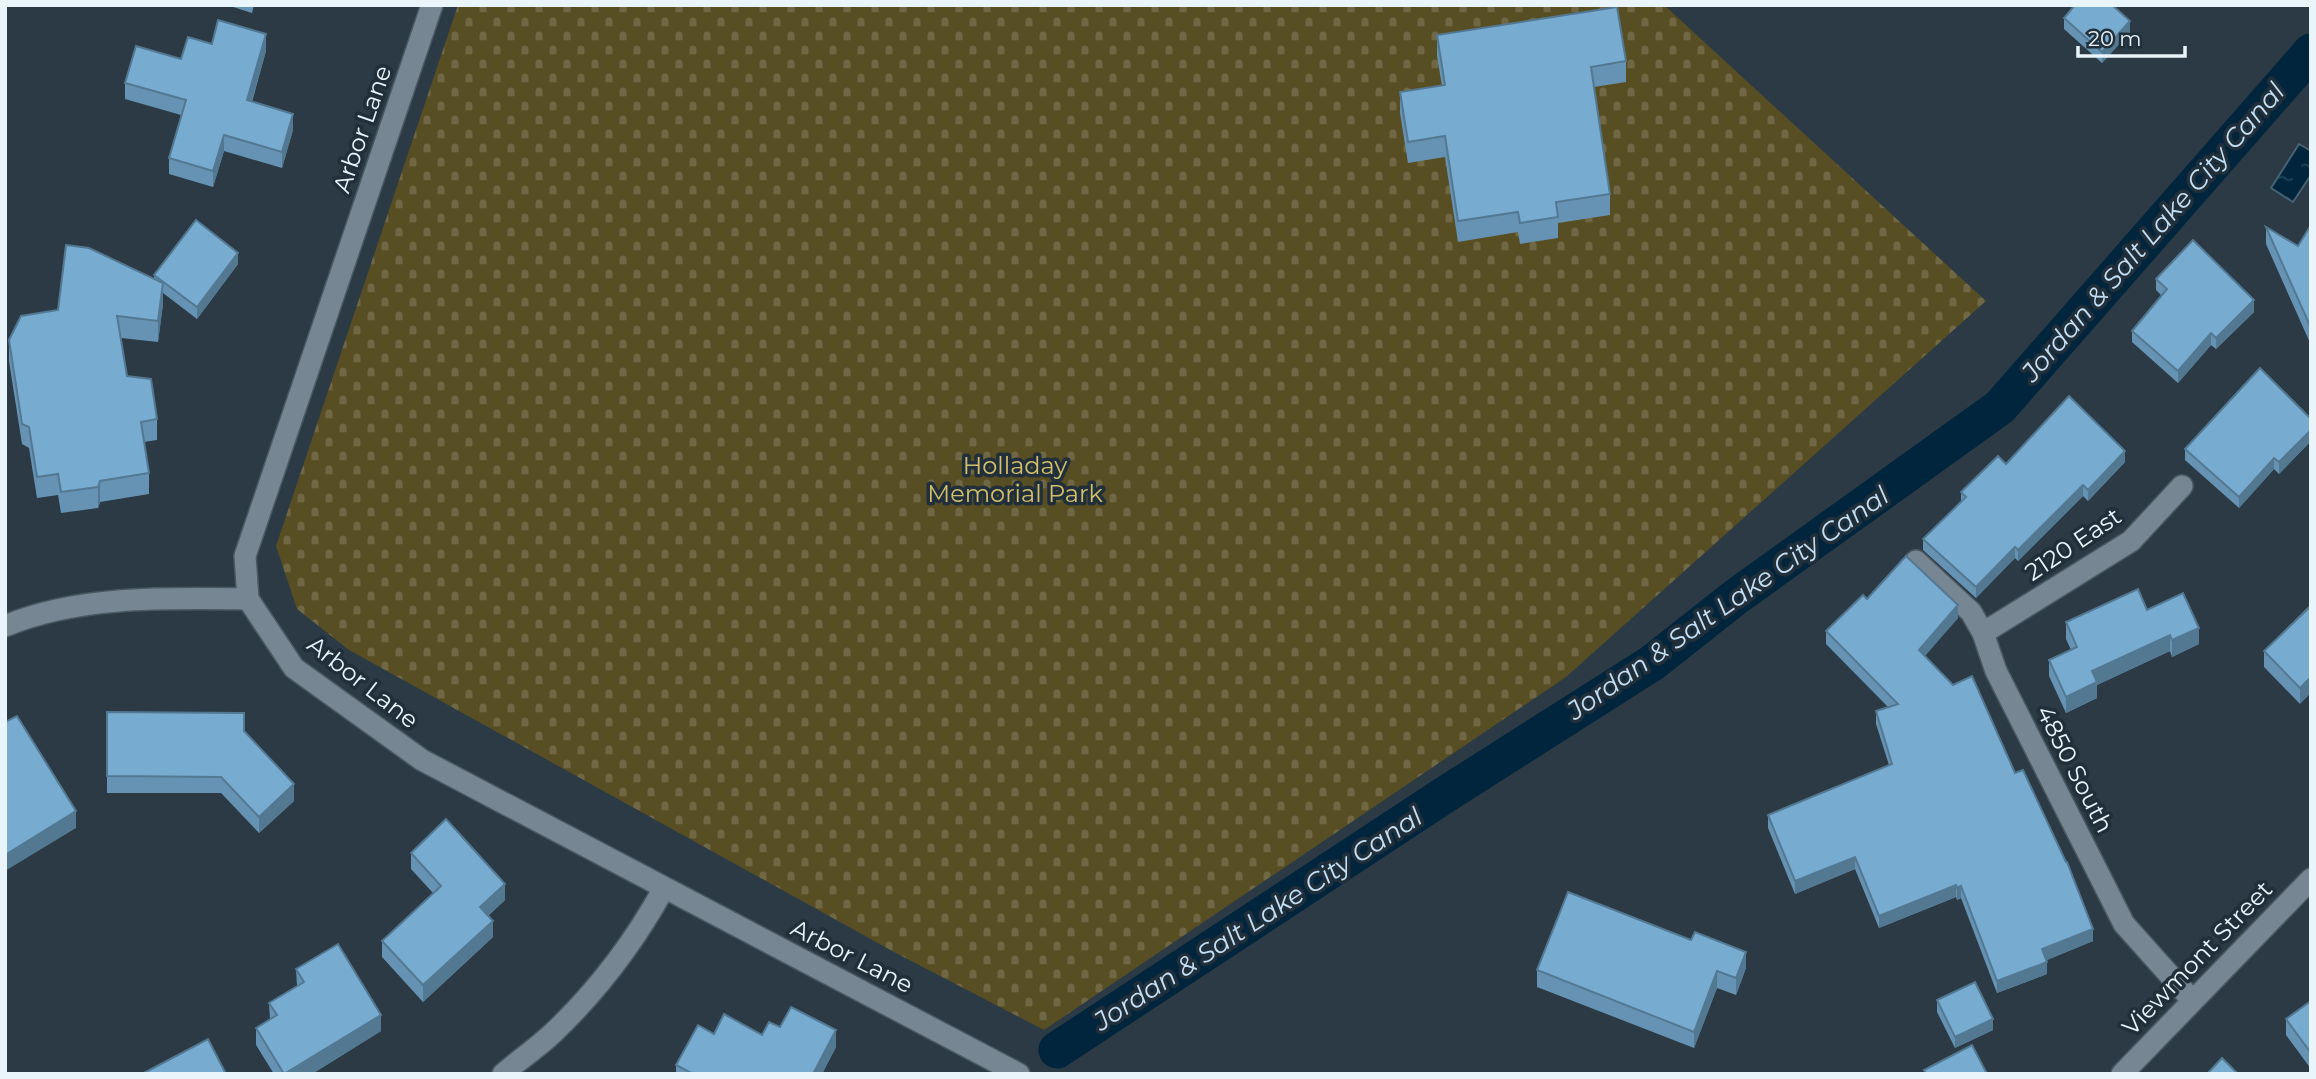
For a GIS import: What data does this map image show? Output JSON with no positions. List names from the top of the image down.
{
  "streets": {
    "street": [
      "Arbor Lane",
      "2120 East",
      "4850 South",
      "Viewmont Street"
    ]
  },
  "crossings": [
    ["2120 East", "4850 South"],
    ["4850 South", "Viewmont Street"]
  ],
  "water": ["Jordan & Salt Lake City Canal"],
  "parks": ["Holladay Memorial Park"],
  "scale_bar": "20 m"
}
